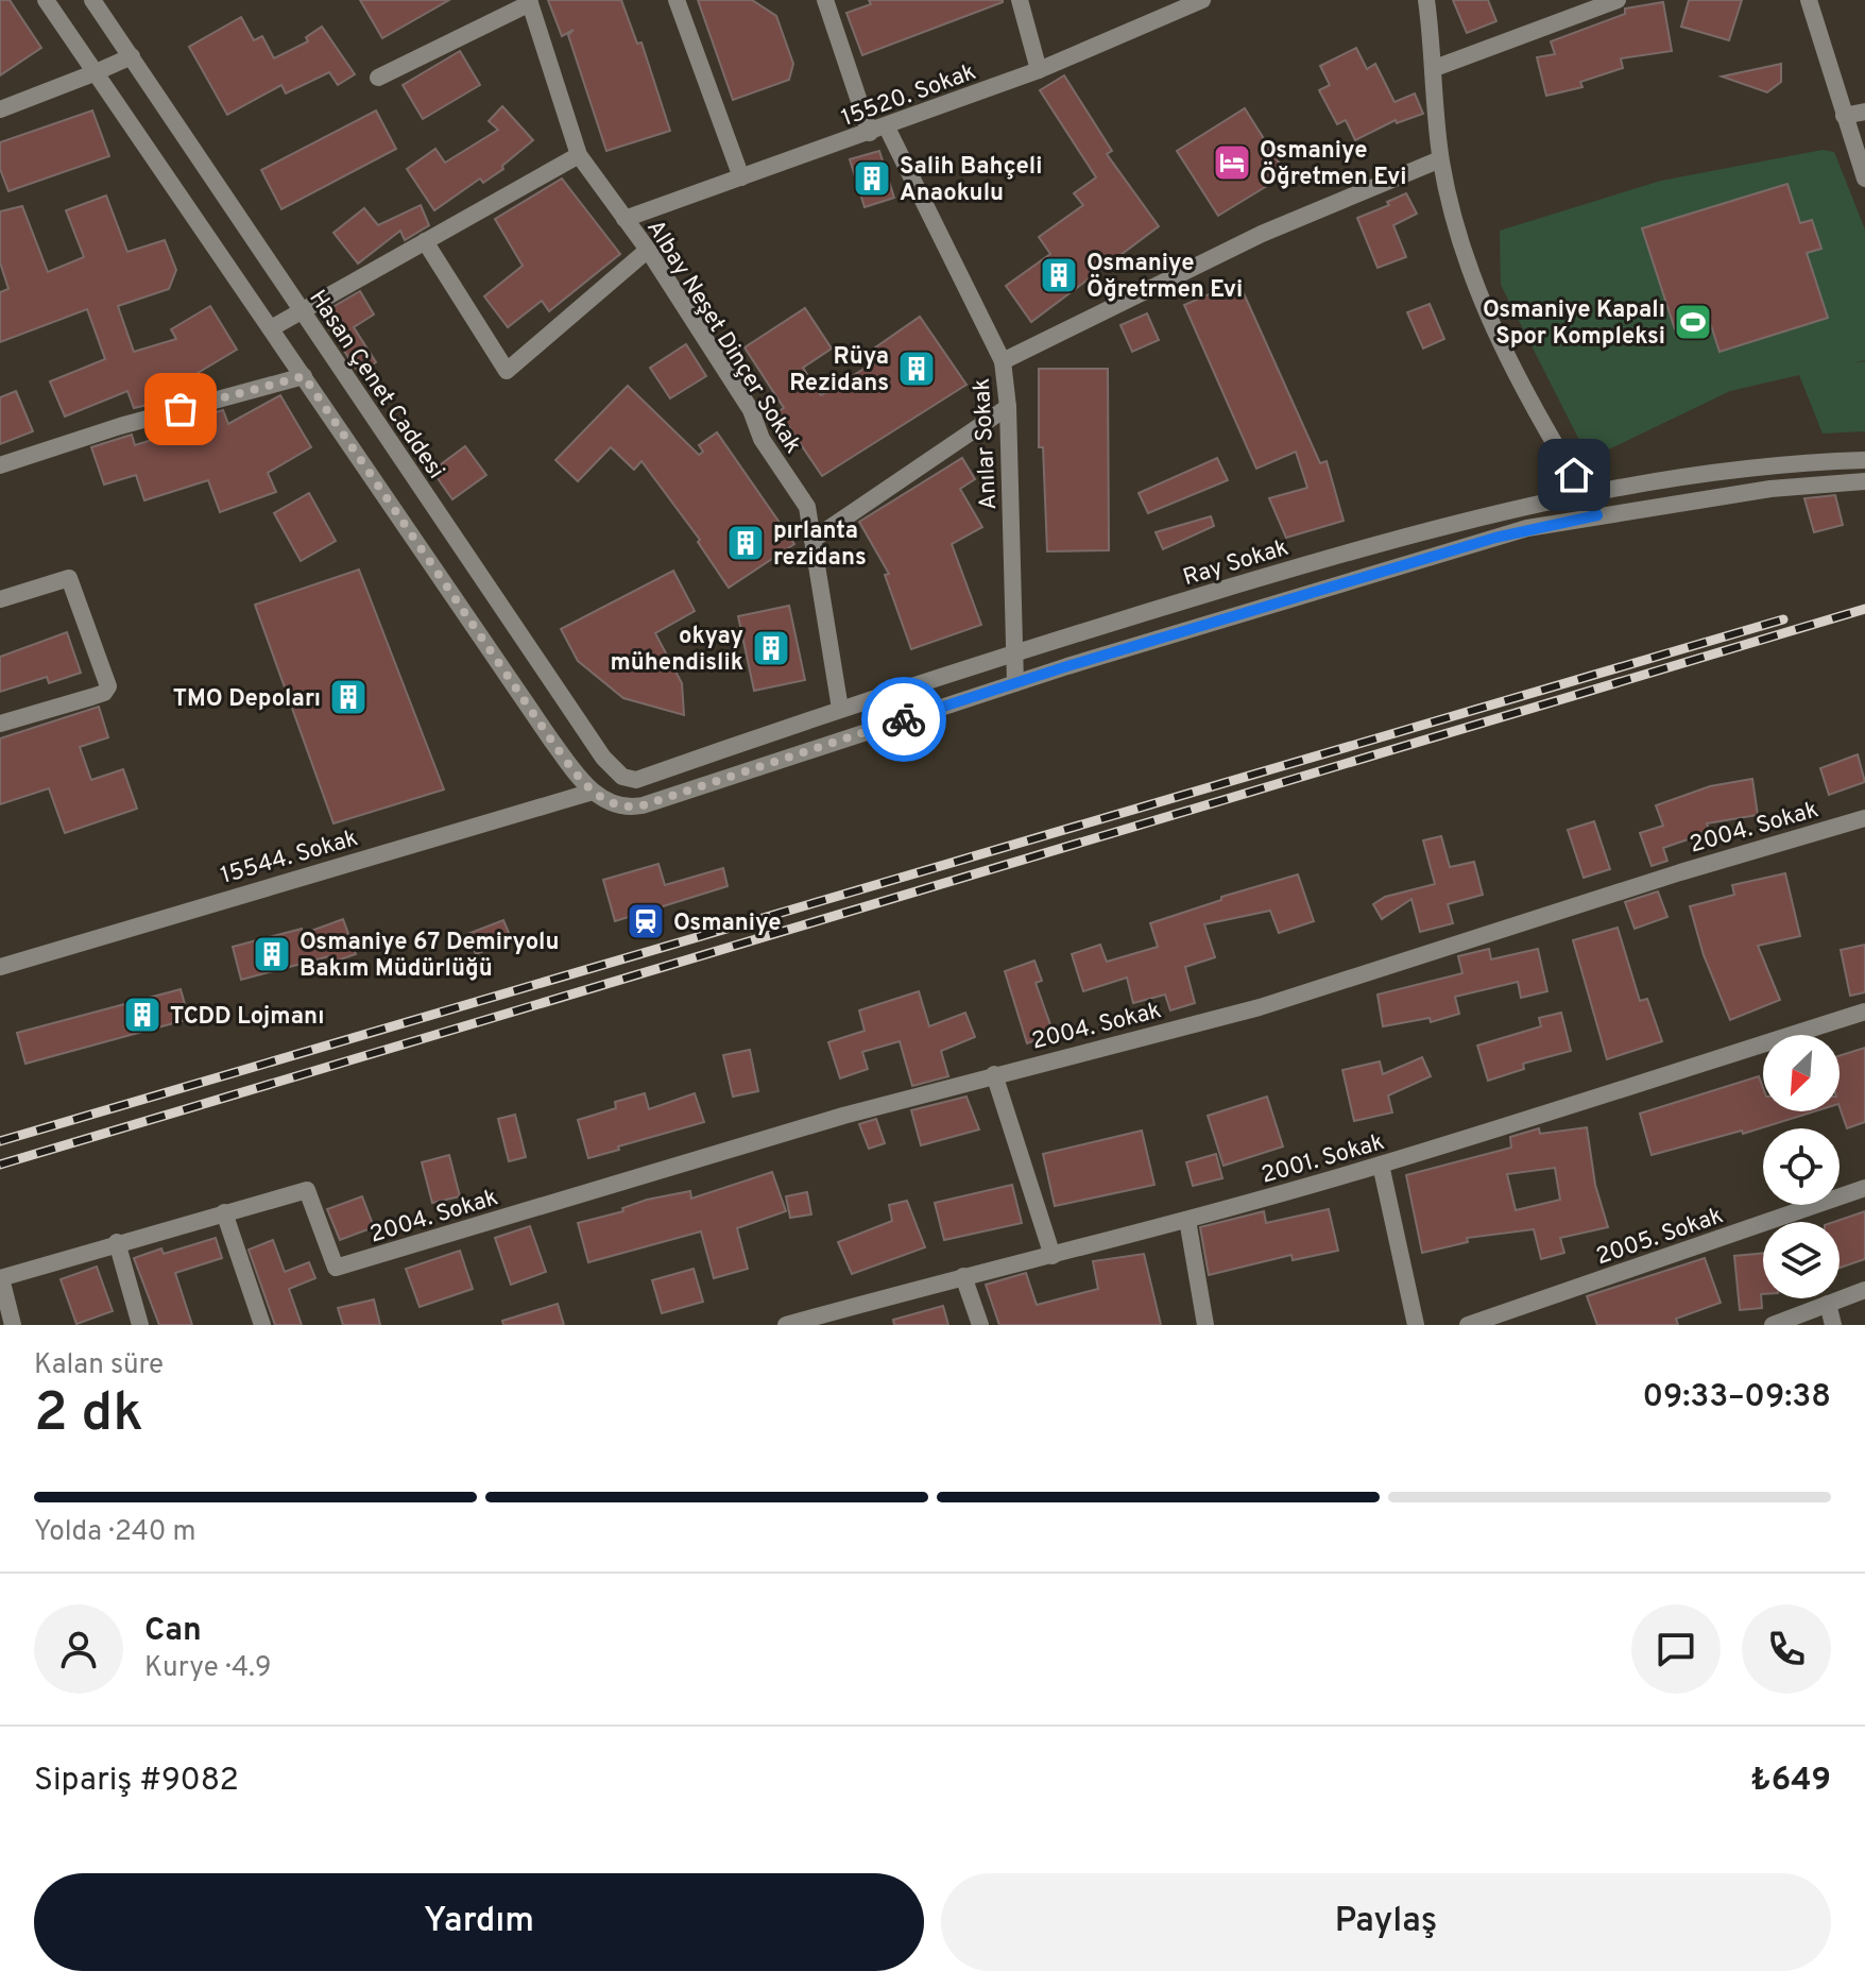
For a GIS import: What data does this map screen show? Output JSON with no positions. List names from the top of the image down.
{
  "streets": {
    "street": [
      "15520. Sokak",
      "Albay Neşet Dinçer Sokak",
      "Hasan Çenet Caddesi",
      "Anılar Sokak",
      "Ray Sokak",
      "2004. Sokak",
      "15544. Sokak",
      "2001. Sokak",
      "2005. Sokak"
    ]
  },
  "crossings": [
    ["15520. Sokak", "Albay Neşet Dinçer Sokak"],
    ["15520. Sokak", "Anılar Sokak"],
    ["Albay Neşet Dinçer Sokak", "Ray Sokak"],
    ["Hasan Çenet Caddesi", "Ray Sokak"],
    ["Anılar Sokak", "Ray Sokak"]
  ],
  "places": {
    "hotel": ["Osmaniye Öğretmen Evi"],
    "building": [
      "Salih Bahçeli Anaokulu",
      "Osmaniye Öğretrmen Evi",
      "Rüya Rezidans",
      "pırlanta rezidans",
      "okyay mühendislik",
      "TMO Depoları",
      "Osmaniye 67 Demiryolu Bakım Müdürlüğü",
      "TCDD Lojmanı"
    ],
    "sports": ["Osmaniye Kapalı Spor Kompleksi"],
    "station": ["Osmaniye"]
  },
  "north": "bottom left",
  "page": {
    "heading": ["2 dk", "Kalan süre", "09:33–09:38"],
    "panel": [
      "Can",
      "Kurye · 4.9",
      "Sipariş #9082",
      "₺649"
    ],
    "bar": "Yolda · 240 m",
    "buttons": ["Yardım", "Paylaş"]
  }
}
